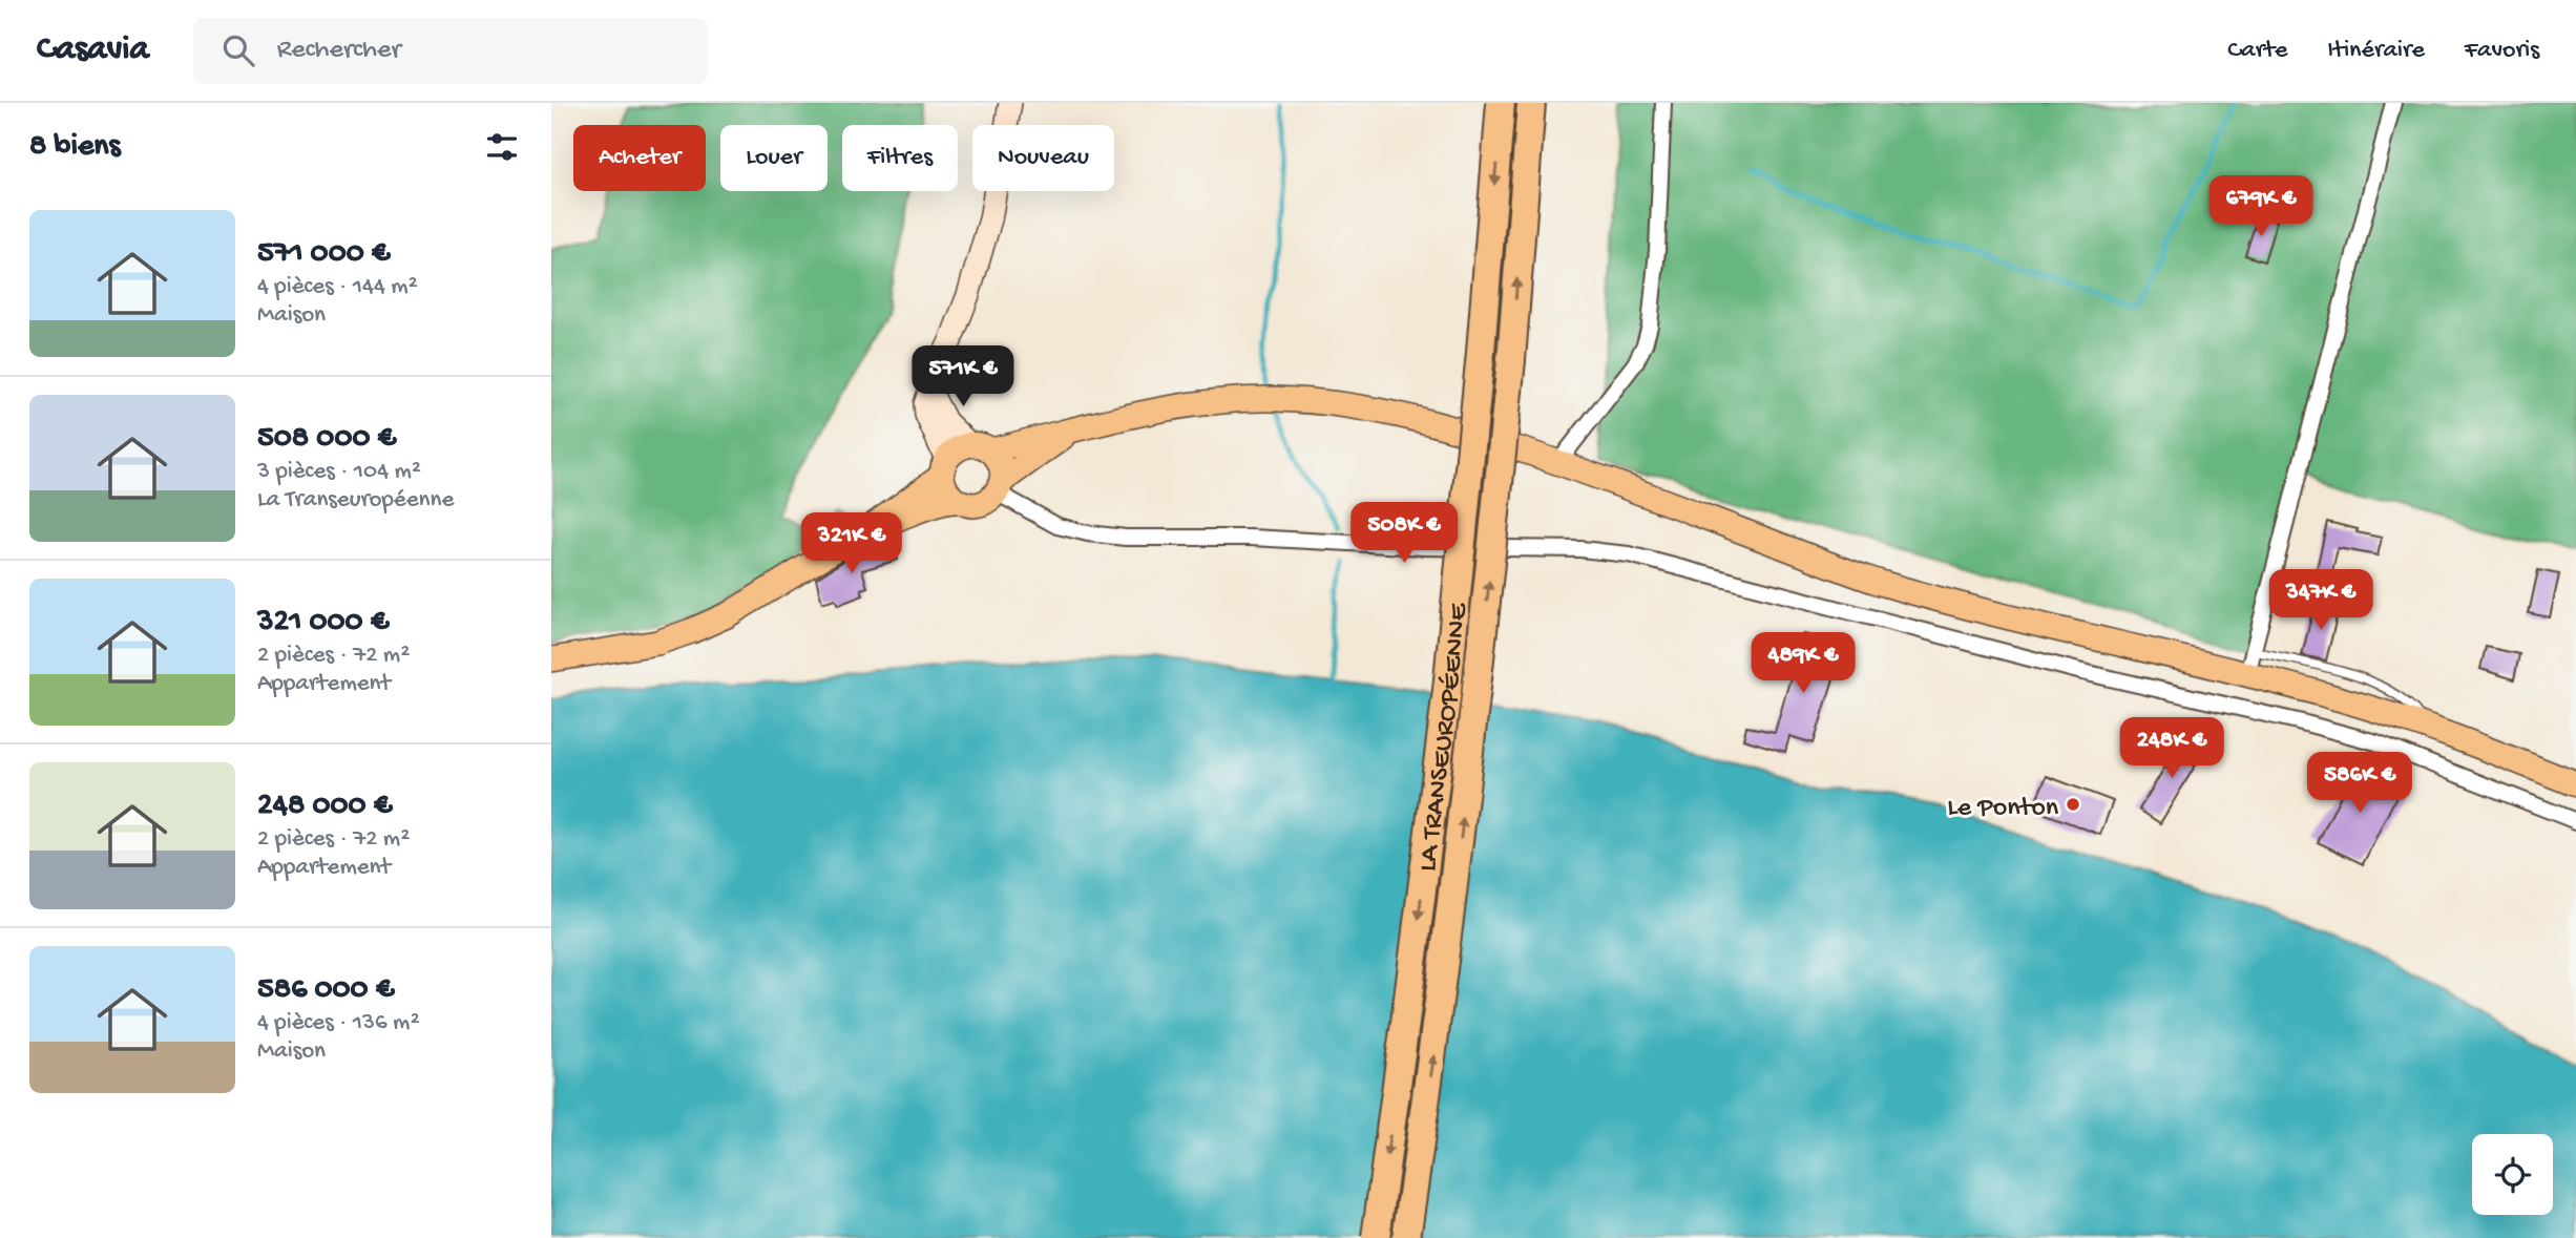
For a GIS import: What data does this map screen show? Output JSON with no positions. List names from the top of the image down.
{
  "streets": {
    "highway": ["LA TRANSEUROPÉENNE"]
  },
  "places": ["Le Ponton"],
  "page": {
    "header": "Casavia",
    "search": "Rechercher",
    "nav": ["Carte", "Itinéraire", "Favoris"],
    "heading": "8 biens",
    "chip": [
      "Acheter",
      "Louer",
      "Filtres",
      "Nouveau"
    ],
    "price": [
      "679K €",
      "571K €",
      "508K €",
      "321K €",
      "347K €",
      "489K €",
      "248K €",
      "586K €"
    ],
    "list": [
      {
        "name": "571 000 €",
        "note": "4 pièces · 144 m² · Maison"
      },
      {
        "name": "508 000 €",
        "note": "3 pièces · 104 m² · La Transeuropéenne"
      },
      {
        "name": "321 000 €",
        "note": "2 pièces · 72 m² · Appartement"
      },
      {
        "name": "248 000 €",
        "note": "2 pièces · 72 m² · Appartement"
      },
      {
        "name": "586 000 €",
        "note": "4 pièces · 136 m² · Maison"
      }
    ]
  }
}
